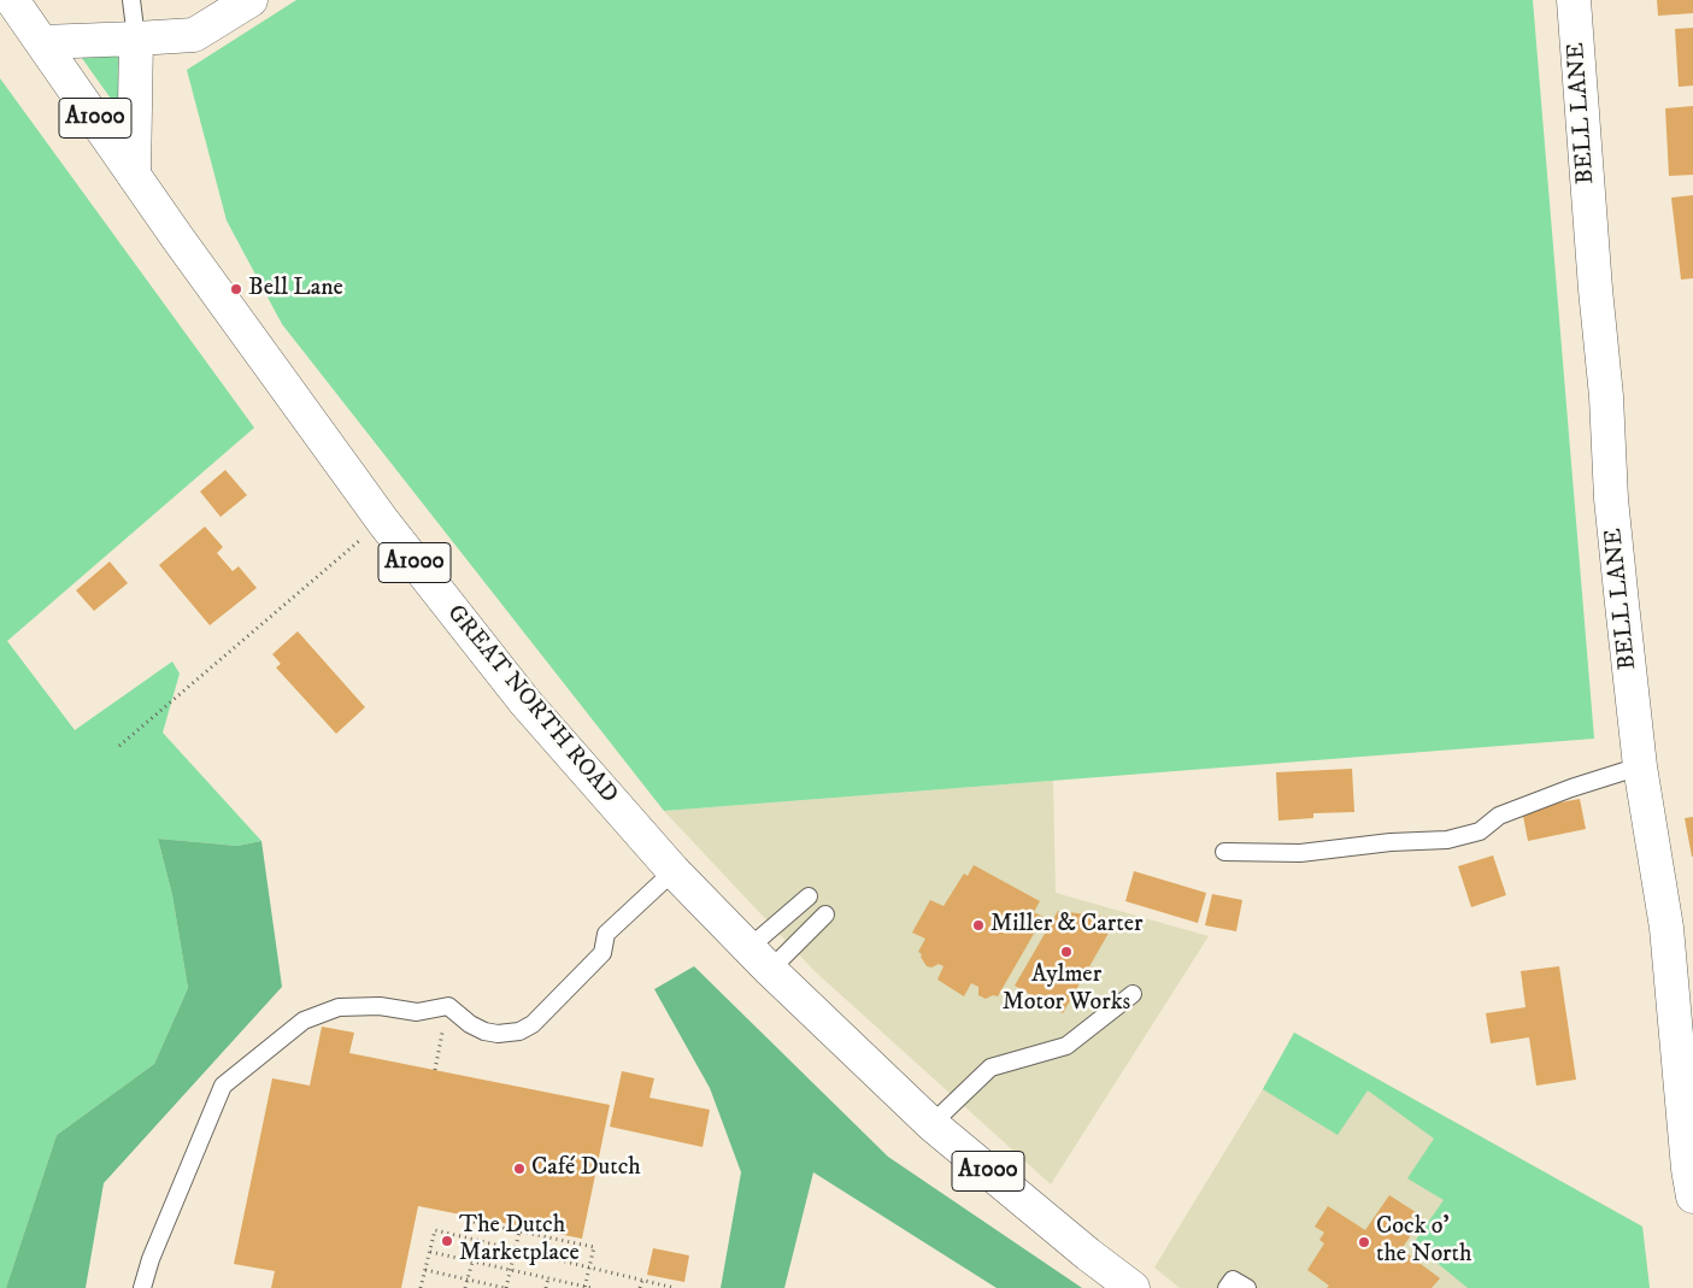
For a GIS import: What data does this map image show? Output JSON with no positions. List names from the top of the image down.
{
  "streets": {
    "main road": ["BELL LANE", "A1000", "GREAT NORTH ROAD"]
  },
  "places": [
    "Bell Lane",
    "Miller & Carter",
    "Aylmer Motor Works",
    "Café Dutch",
    "The Dutch Marketplace",
    "Cock o' the North"
  ]
}
